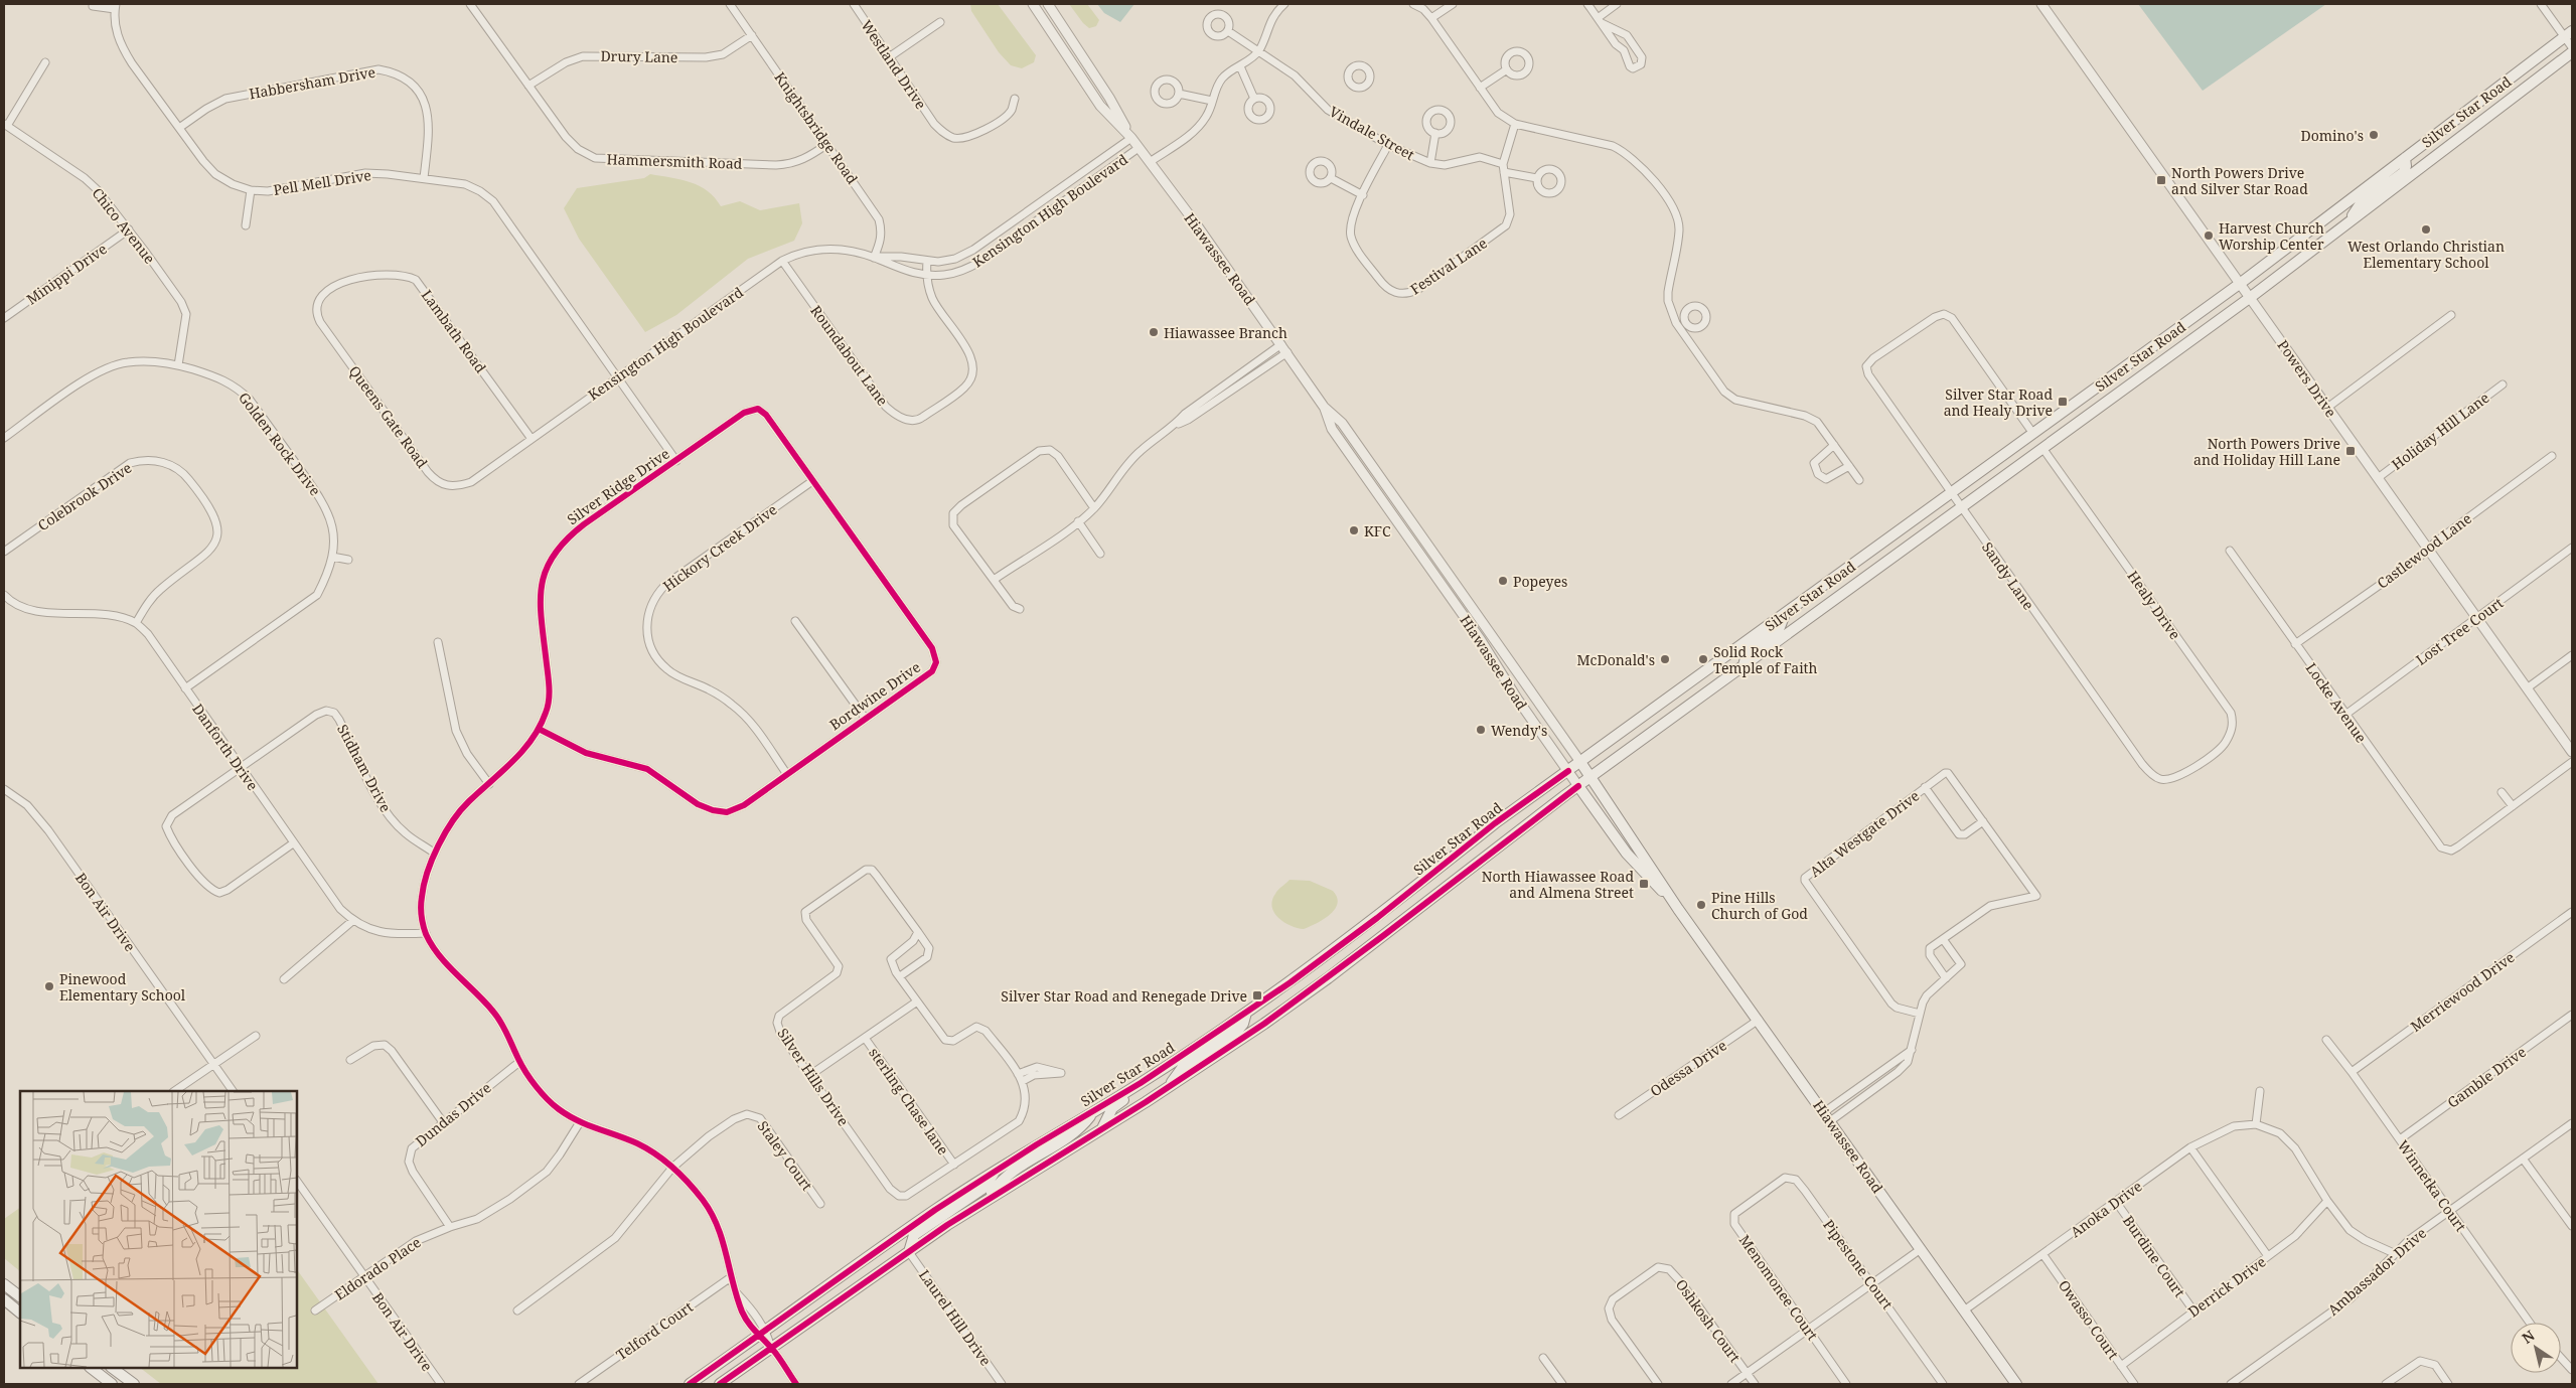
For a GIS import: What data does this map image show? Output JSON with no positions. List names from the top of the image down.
{
  "streets": {
    "main road": ["Silver Star Road", "Hiawassee Road"],
    "street": [
      "Drury Lane",
      "Westland Drive",
      "Habbersham Drive",
      "Knightsbridge Road",
      "Vindale Street",
      "Hammersmith Road",
      "Pell Mell Drive",
      "Kensington High Boulevard",
      "Chico Avenue",
      "Festival Lane",
      "Minippi Drive",
      "Lambath Road",
      "Roundabout Lane",
      "Powers Drive",
      "Queens Gate Road",
      "Holiday Hill Lane",
      "Golden Rock Drive",
      "Silver Ridge Drive",
      "Colebrook Drive",
      "Hickory Creek Drive",
      "Castlewood Lane",
      "Sandy Lane",
      "Healy Drive",
      "Lost Tree Court",
      "Bordwine Drive",
      "Locke Avenue",
      "Danforth Drive",
      "Stidham Drive",
      "Alta Westgate Drive",
      "Bon Air Drive",
      "Merriewood Drive",
      "Odessa Drive",
      "Silver Hills Drive",
      "Gamble Drive",
      "sterling Chase lane",
      "Dundas Drive",
      "Staley Court",
      "Winnetka Court",
      "Anoka Drive",
      "Burdine Court",
      "Pipestone Court",
      "Eldorado Place",
      "Ambassador Drive",
      "Derrick Drive",
      "Menomonee Court",
      "Laurel Hill Drive",
      "Owasso Court",
      "Oshkosh Court",
      "Telford Court"
    ]
  },
  "crossings": [
    ["Drury Lane", "Knightsbridge Road"],
    ["Drury Lane", "Hammersmith Road"],
    ["Habbersham Drive", "Pell Mell Drive"],
    ["Silver Star Road", "Hiawassee Road"],
    ["Silver Star Road", "Powers Drive"],
    ["Silver Star Road", "Silver Ridge Drive"],
    ["Silver Star Road", "Sandy Lane"],
    ["Silver Star Road", "Healy Drive"],
    ["Silver Star Road", "Laurel Hill Drive"],
    ["Knightsbridge Road", "Hammersmith Road"],
    ["Knightsbridge Road", "Kensington High Boulevard"],
    ["Vindale Street", "Festival Lane"],
    ["Pell Mell Drive", "Kensington High Boulevard"],
    ["Pell Mell Drive", "Silver Ridge Drive"],
    ["Kensington High Boulevard", "Hiawassee Road"],
    ["Kensington High Boulevard", "Lambath Road"],
    ["Kensington High Boulevard", "Roundabout Lane"],
    ["Kensington High Boulevard", "Queens Gate Road"],
    ["Chico Avenue", "Minippi Drive"],
    ["Chico Avenue", "Golden Rock Drive"],
    ["Hiawassee Road", "Odessa Drive"],
    ["Hiawassee Road", "Anoka Drive"],
    ["Lambath Road", "Queens Gate Road"],
    ["Powers Drive", "Holiday Hill Lane"],
    ["Powers Drive", "Castlewood Lane"],
    ["Powers Drive", "Lost Tree Court"],
    ["Golden Rock Drive", "Danforth Drive"],
    ["Silver Ridge Drive", "Bordwine Drive"],
    ["Silver Ridge Drive", "Danforth Drive"],
    ["Silver Ridge Drive", "Stidham Drive"],
    ["Silver Ridge Drive", "Dundas Drive"],
    ["Silver Ridge Drive", "Staley Court"],
    ["Silver Ridge Drive", "Eldorado Place"],
    ["Silver Ridge Drive", "Telford Court"],
    ["Colebrook Drive", "Danforth Drive"],
    ["Hickory Creek Drive", "Bordwine Drive"],
    ["Castlewood Lane", "Locke Avenue"],
    ["Sandy Lane", "Healy Drive"],
    ["Lost Tree Court", "Locke Avenue"],
    ["Danforth Drive", "Stidham Drive"],
    ["Bon Air Drive", "Eldorado Place"],
    ["Merriewood Drive", "Winnetka Court"],
    ["Silver Hills Drive", "sterling Chase lane"],
    ["Gamble Drive", "Winnetka Court"],
    ["Dundas Drive", "Eldorado Place"],
    ["Winnetka Court", "Ambassador Drive"],
    ["Anoka Drive", "Burdine Court"],
    ["Anoka Drive", "Owasso Court"],
    ["Burdine Court", "Derrick Drive"],
    ["Pipestone Court", "Menomonee Court"],
    ["Derrick Drive", "Owasso Court"]
  ],
  "places": {
    "other": [
      "Domino's",
      "West Orlando Christian Elementary School",
      "Harvest Church Worship Center",
      "Hiawassee Branch",
      "KFC",
      "Popeyes",
      "McDonald's",
      "Solid Rock Temple of Faith",
      "Wendy's",
      "Pine Hills Church of God",
      "Pinewood Elementary School"
    ],
    "transit": [
      "North Powers Drive and Silver Star Road",
      "Silver Star Road and Healy Drive",
      "North Powers Drive and Holiday Hill Lane",
      "North Hiawassee Road and Almena Street",
      "Silver Star Road and Renegade Drive"
    ]
  },
  "north": "top left"
}
